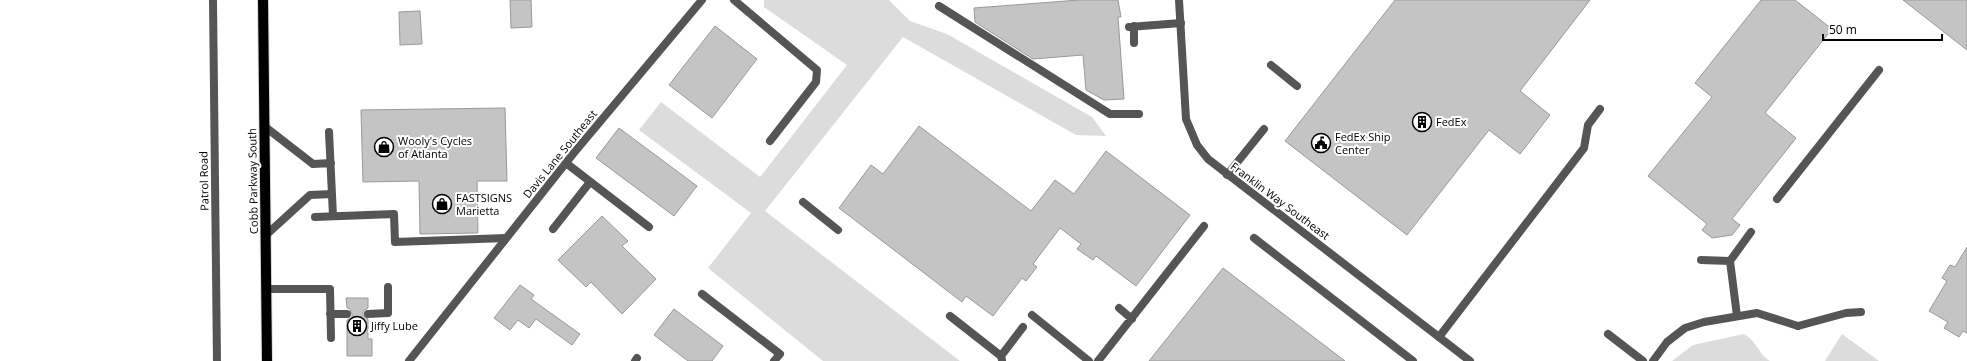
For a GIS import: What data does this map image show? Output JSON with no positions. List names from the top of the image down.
{
  "streets": {
    "main road": ["Cobb Parkway South"],
    "street": ["Davis Lane Southeast", "Patrol Road", "Franklin Way Southeast"]
  },
  "places": {
    "building": ["FedEx", "Jiffy Lube"],
    "public building": ["FedEx Ship Center"],
    "shop": ["Wooly's Cycles of Atlanta", "FASTSIGNS Marietta"]
  },
  "scale_bar": "50 m"
}
